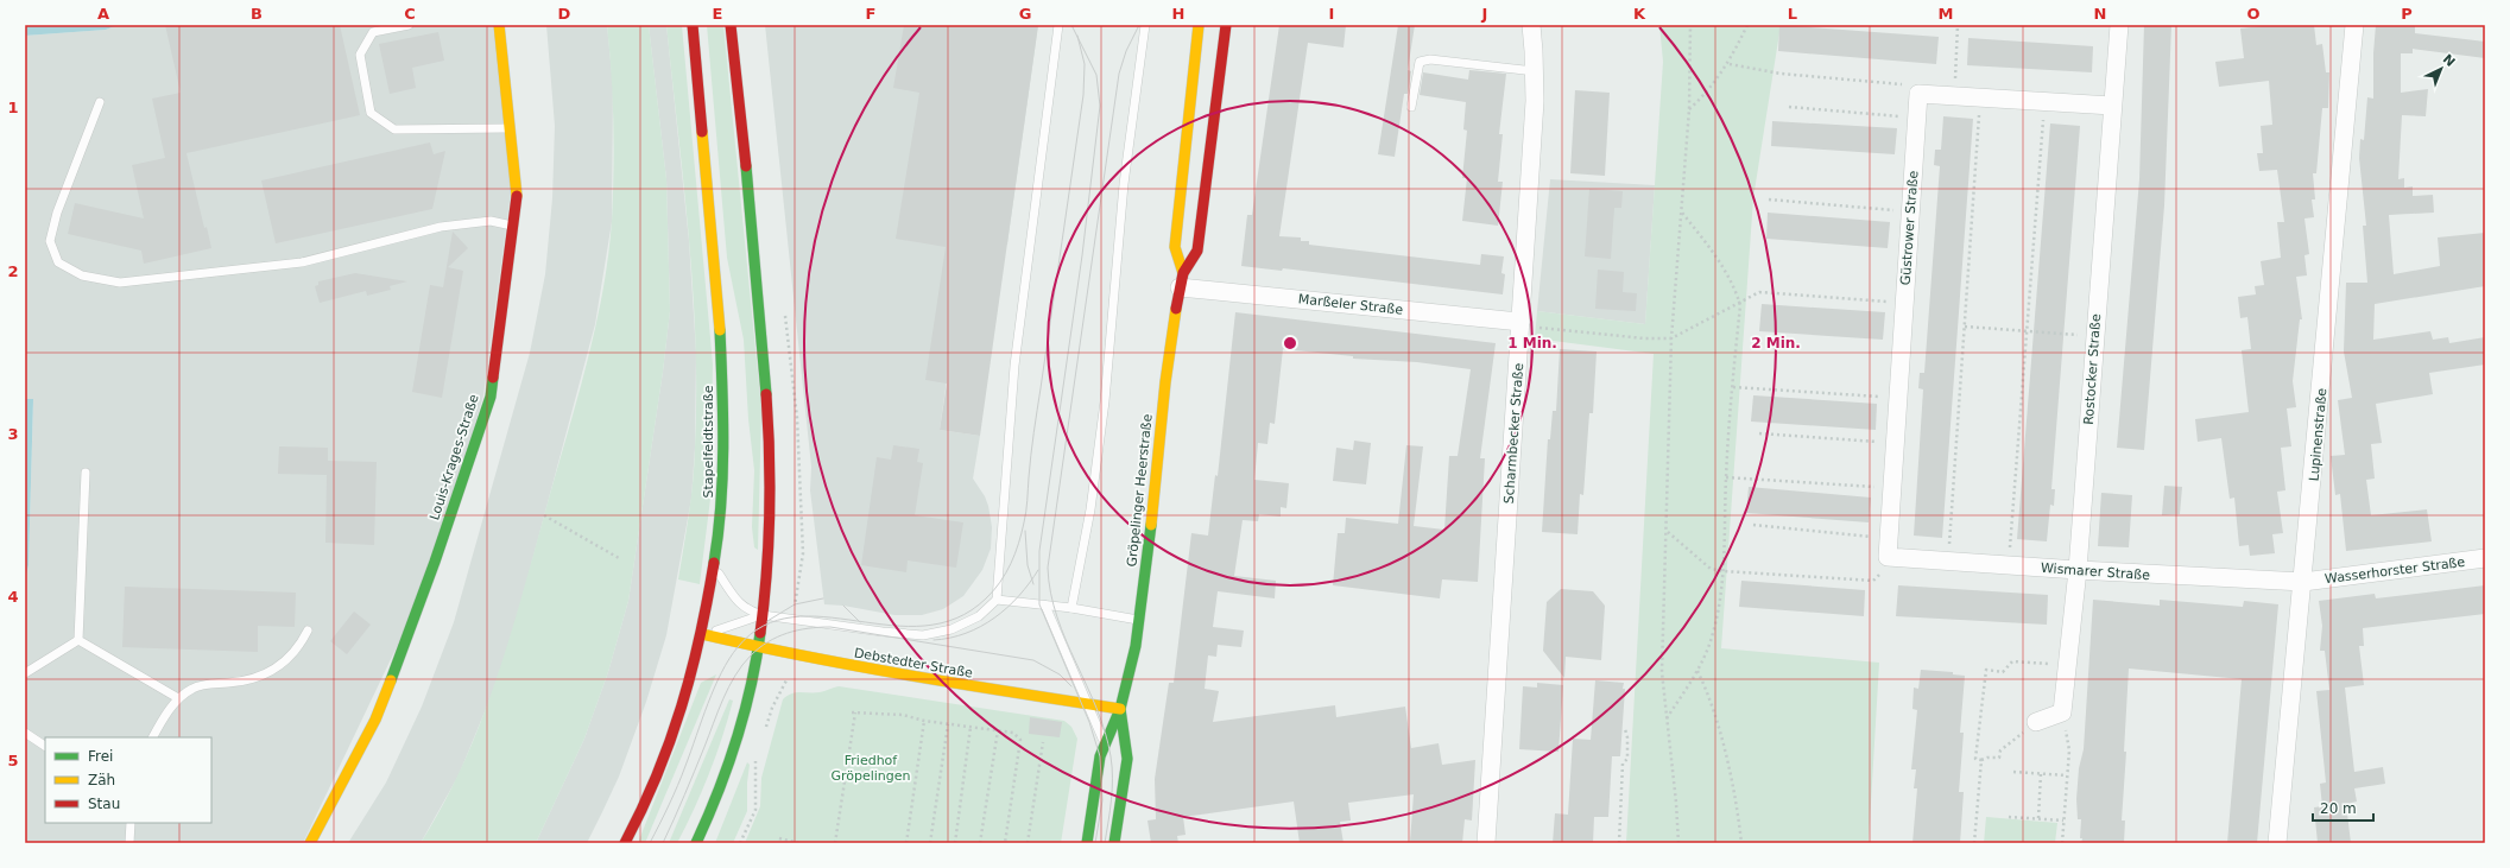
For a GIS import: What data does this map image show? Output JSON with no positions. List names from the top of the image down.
{
  "streets": {
    "main road": [
      "Stapelfeldtstraße",
      "Louis-Krages-Straße",
      "Gröpelinger Heerstraße",
      "Debstedter Straße"
    ],
    "street": [
      "Güstrower Straße",
      "Marßeler Straße",
      "Rostocker Straße",
      "Scharmbecker Straße",
      "Lupinenstraße",
      "Wasserhorster Straße",
      "Wismarer Straße"
    ]
  },
  "crossings": [
    ["Güstrower Straße", "Wismarer Straße"],
    ["Marßeler Straße", "Scharmbecker Straße"],
    ["Marßeler Straße", "Gröpelinger Heerstraße"],
    ["Rostocker Straße", "Wismarer Straße"],
    ["Lupinenstraße", "Wasserhorster Straße"],
    ["Lupinenstraße", "Wismarer Straße"],
    ["Stapelfeldtstraße", "Debstedter Straße"],
    ["Gröpelinger Heerstraße", "Debstedter Straße"],
    ["Wasserhorster Straße", "Wismarer Straße"]
  ],
  "parks": ["Friedhof Gröpelingen"],
  "legend": ["Frei", "Zäh", "Stau"],
  "scale_bar": "20 m",
  "north": "top right",
  "grid": {
    "columns": [
      "A",
      "B",
      "C",
      "D",
      "E",
      "F",
      "G",
      "H",
      "I",
      "J",
      "K",
      "L",
      "M",
      "N",
      "O",
      "P"
    ],
    "rows": [
      "1",
      "2",
      "3",
      "4",
      "5"
    ]
  },
  "rings": ["1 Min.", "2 Min."]
}
